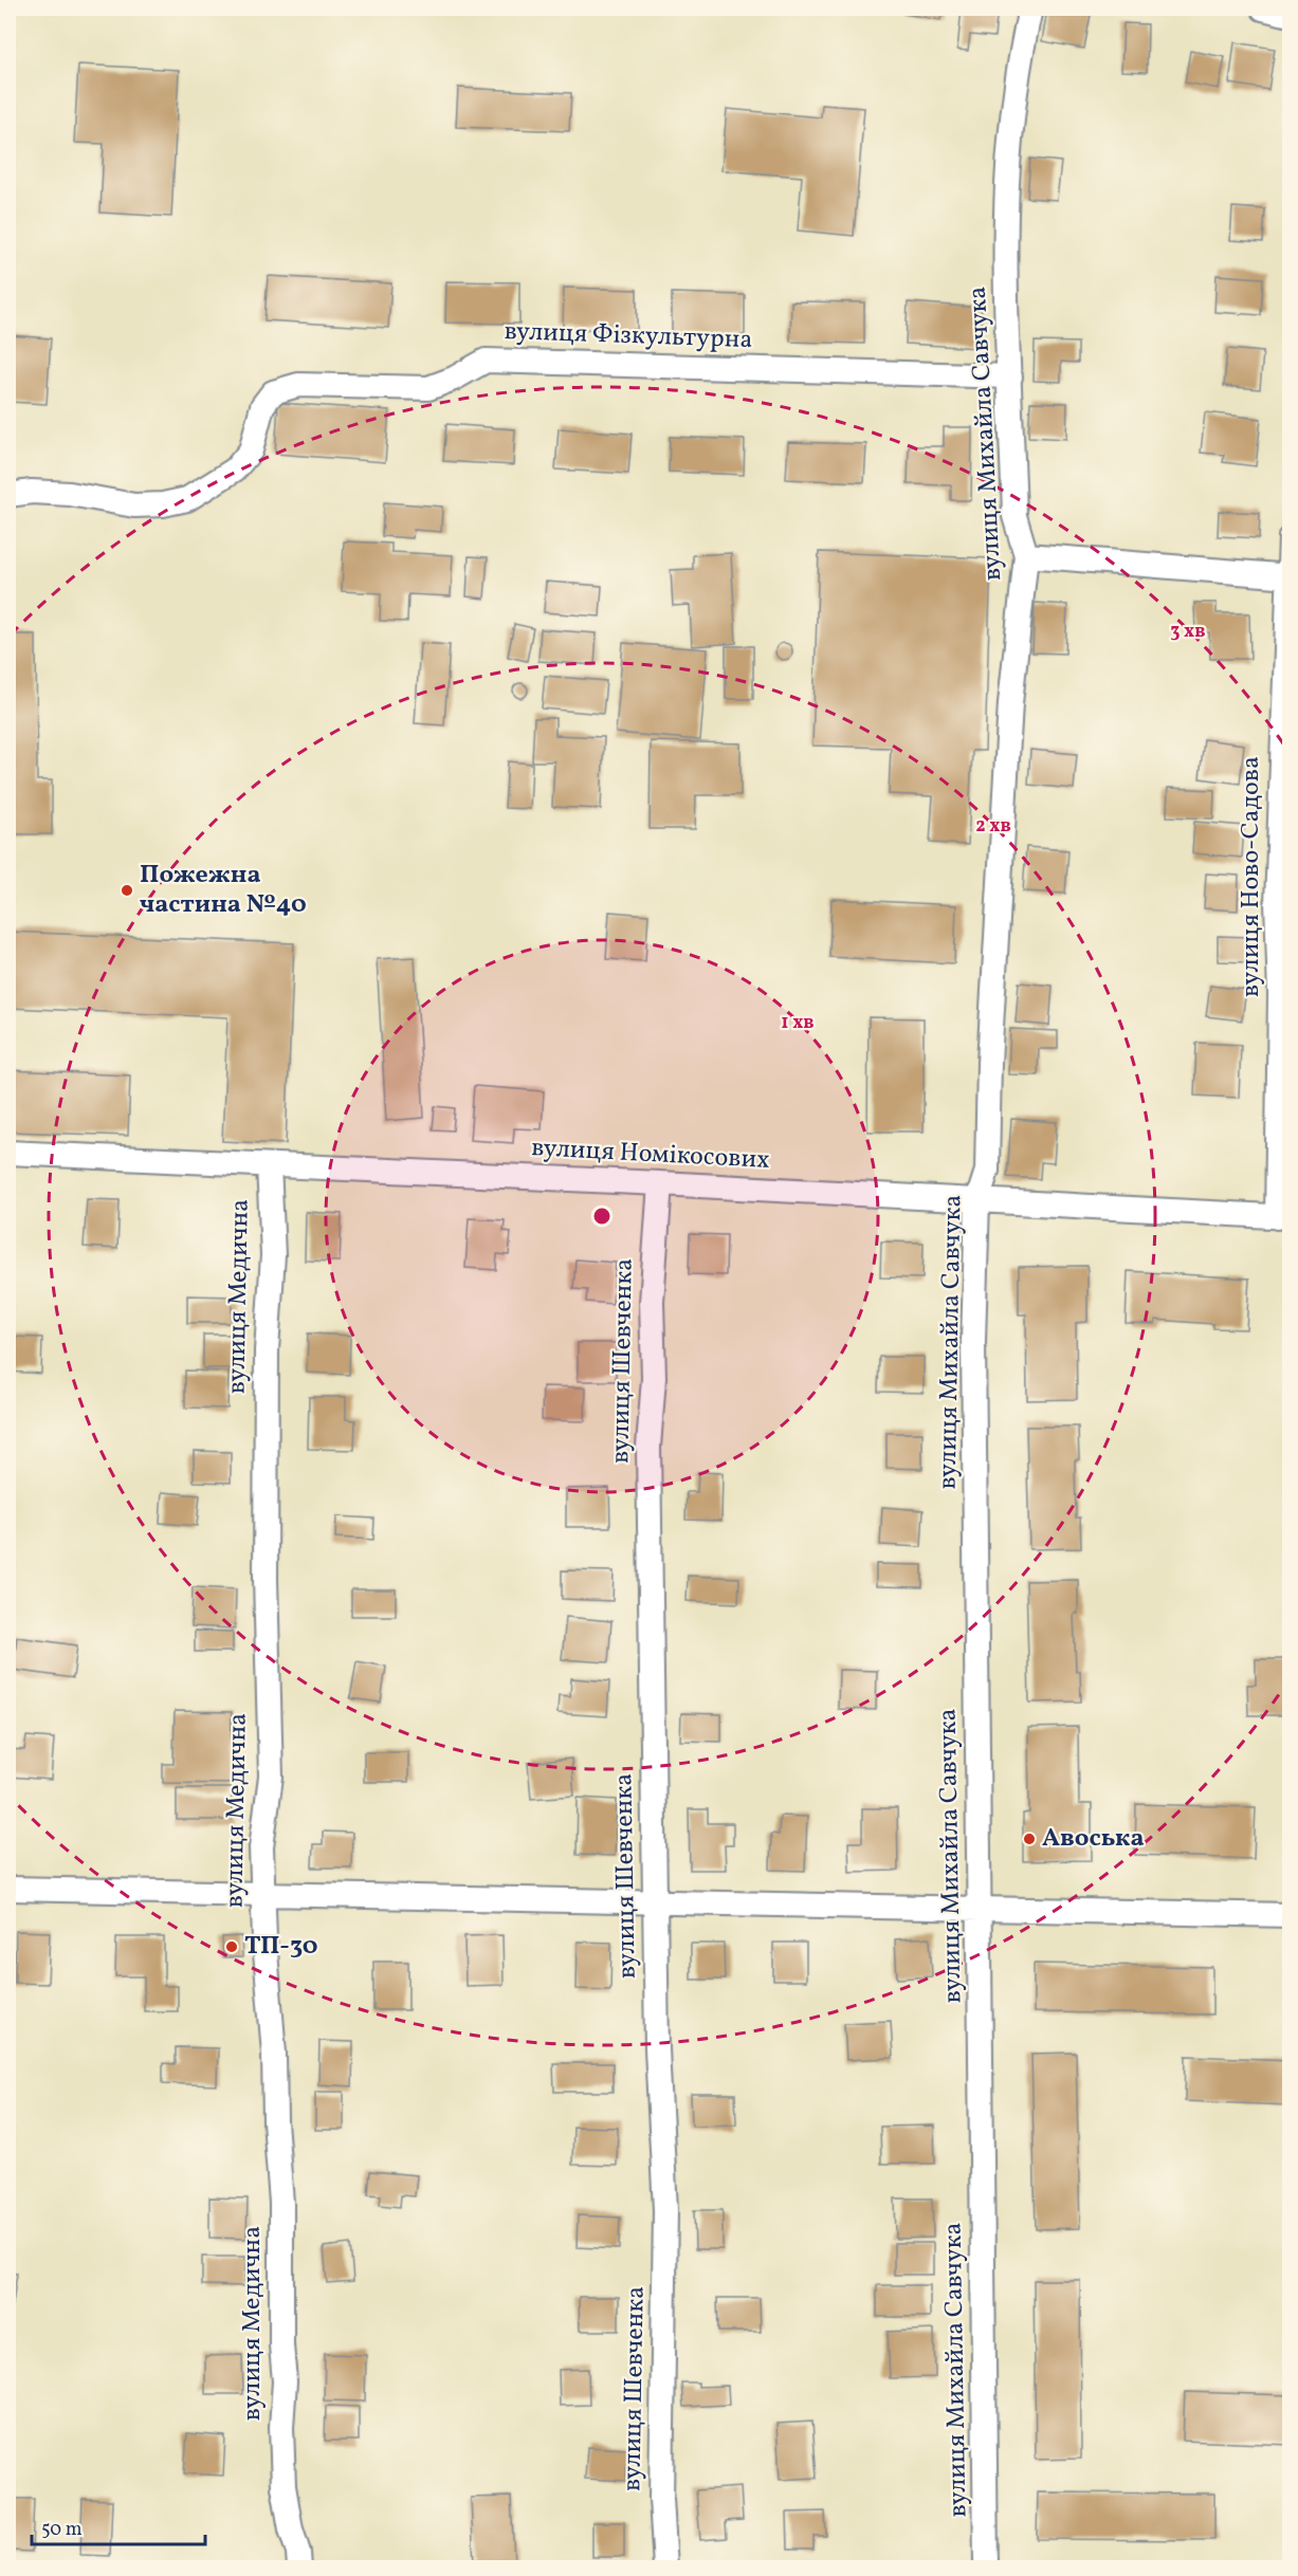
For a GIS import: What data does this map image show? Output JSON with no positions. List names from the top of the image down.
{
  "streets": {
    "street": [
      "вулиця Фізкультурна",
      "вулиця Михайла Савчука",
      "вулиця Ново-Садова",
      "вулиця Номікосових",
      "вулиця Медична",
      "вулиця Шевченка"
    ]
  },
  "crossings": [
    ["вулиця Фізкультурна", "вулиця Михайла Савчука"],
    ["вулиця Михайла Савчука", "вулиця Номікосових"],
    ["вулиця Ново-Садова", "вулиця Номікосових"],
    ["вулиця Номікосових", "вулиця Медична"],
    ["вулиця Номікосових", "вулиця Шевченка"]
  ],
  "places": ["Пожежна частина №40", "Авоська", "ТП-30"],
  "scale_bar": "50 m",
  "rings": ["3 хв", "2 хв", "1 хв"]
}
